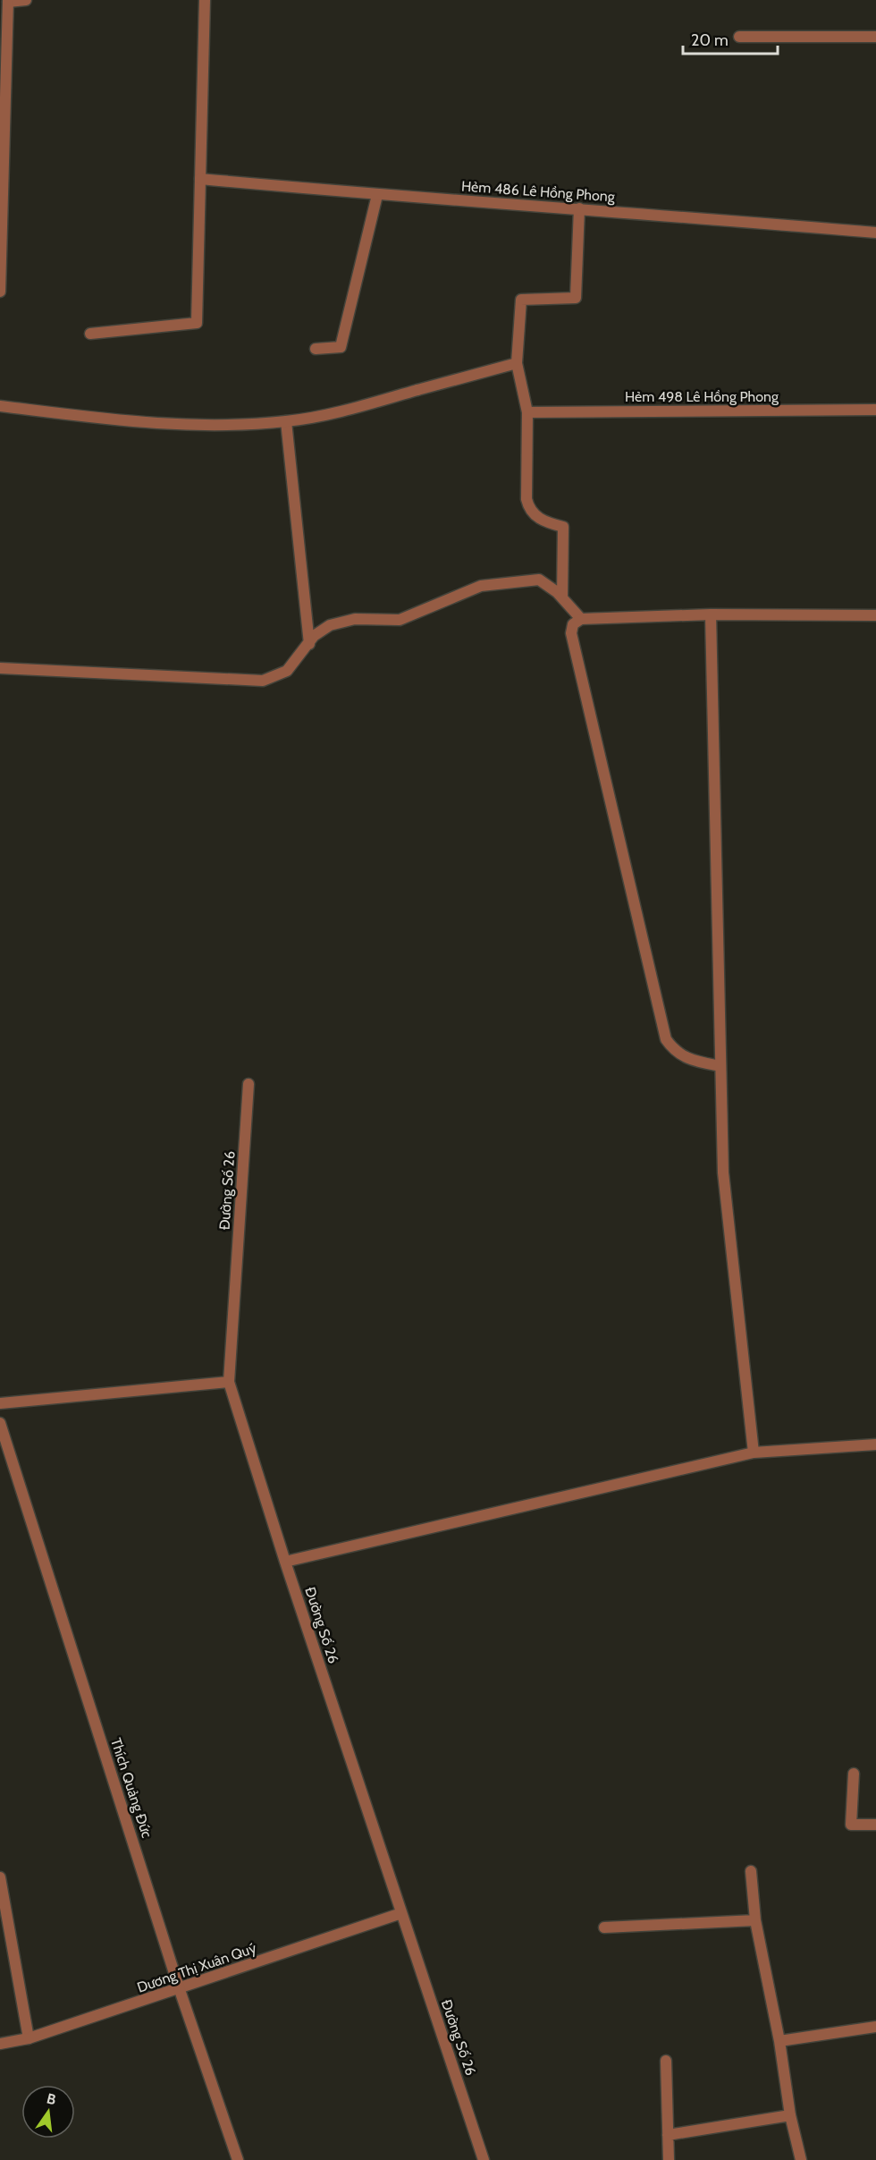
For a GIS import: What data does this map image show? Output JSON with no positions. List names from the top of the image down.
{
  "streets": {
    "street": [
      "Hẻm 486 Lê Hồng Phong",
      "Hẻm 498 Lê Hồng Phong",
      "Đường Số 26",
      "Thích Quảng Đức",
      "Dương Thị Xuân Quý"
    ]
  },
  "crossings": [
    ["Đường Số 26", "Dương Thị Xuân Quý"],
    ["Thích Quảng Đức", "Dương Thị Xuân Quý"]
  ],
  "scale_bar": "20 m",
  "north": "top"
}
